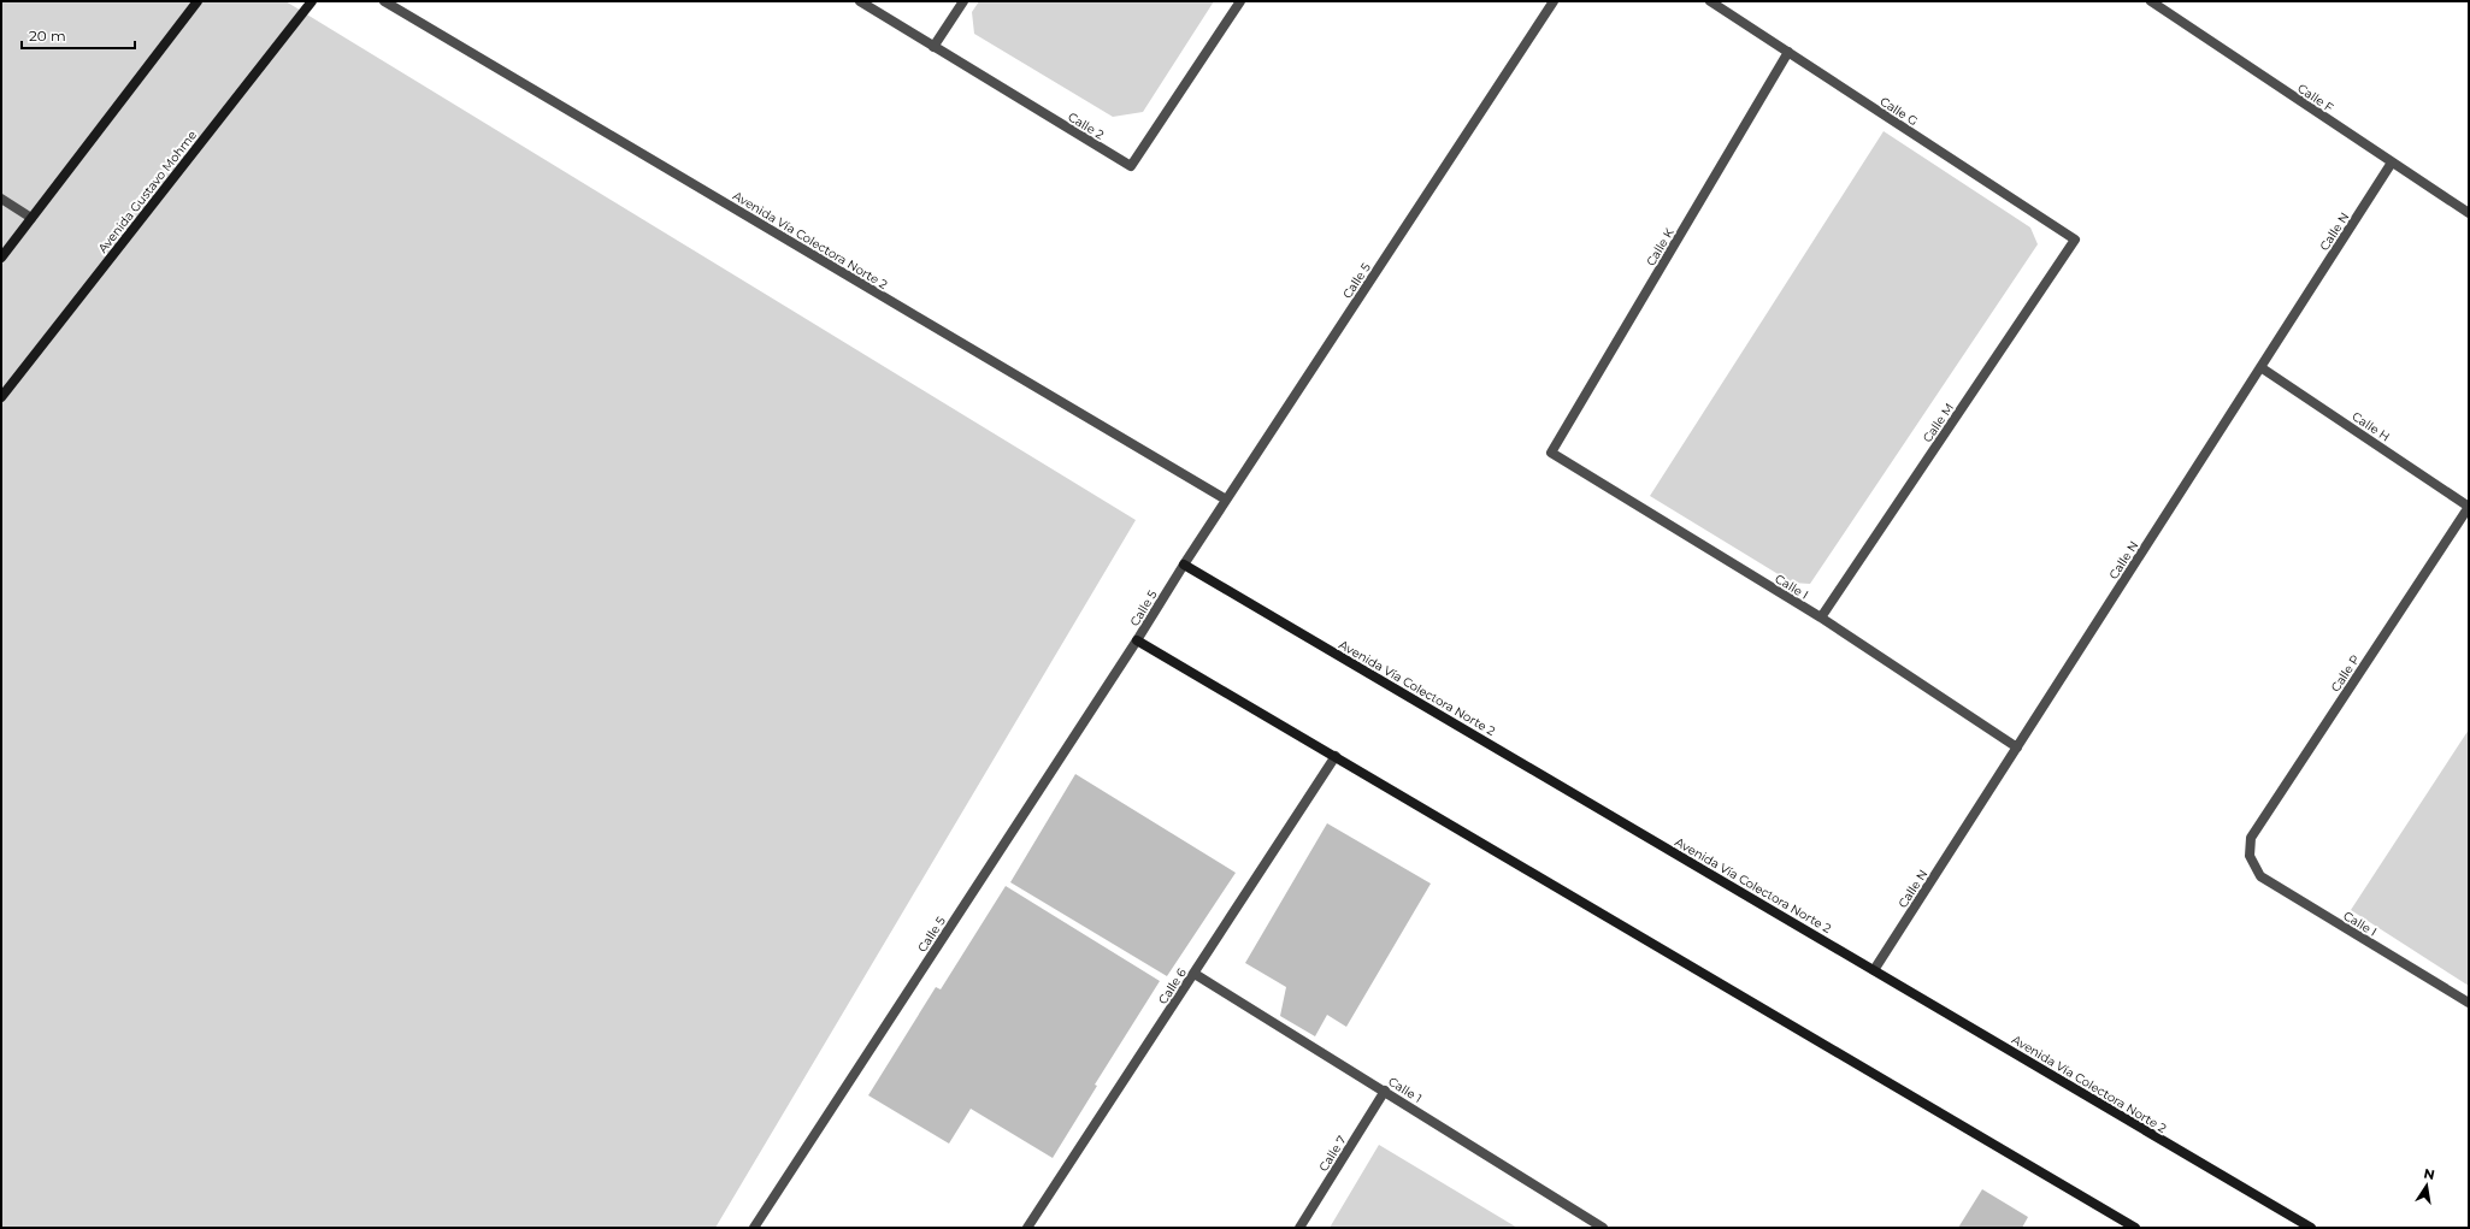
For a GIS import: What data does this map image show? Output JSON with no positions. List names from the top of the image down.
{
  "streets": {
    "street": [
      "Calle F",
      "Calle G",
      "Calle 2",
      "Avenida Gustavo Mohme",
      "Calle N",
      "Avenida Vía Colectora Norte 2",
      "Calle K",
      "Calle 5",
      "Calle M",
      "Calle H",
      "Calle I",
      "Calle P",
      "Calle 6",
      "Calle 1",
      "Calle 7"
    ]
  },
  "crossings": [
    ["Calle F", "Calle N"],
    ["Calle G", "Calle K"],
    ["Calle G", "Calle M"],
    ["Calle N", "Avenida Vía Colectora Norte 2"],
    ["Calle N", "Calle H"],
    ["Calle N", "Calle I"],
    ["Avenida Vía Colectora Norte 2", "Calle 5"],
    ["Calle K", "Calle I"],
    ["Calle M", "Calle I"],
    ["Calle H", "Calle P"],
    ["Calle I", "Calle P"],
    ["Calle 6", "Calle 1"],
    ["Calle 1", "Calle 7"]
  ],
  "scale_bar": "20 m",
  "north": "top"
}
